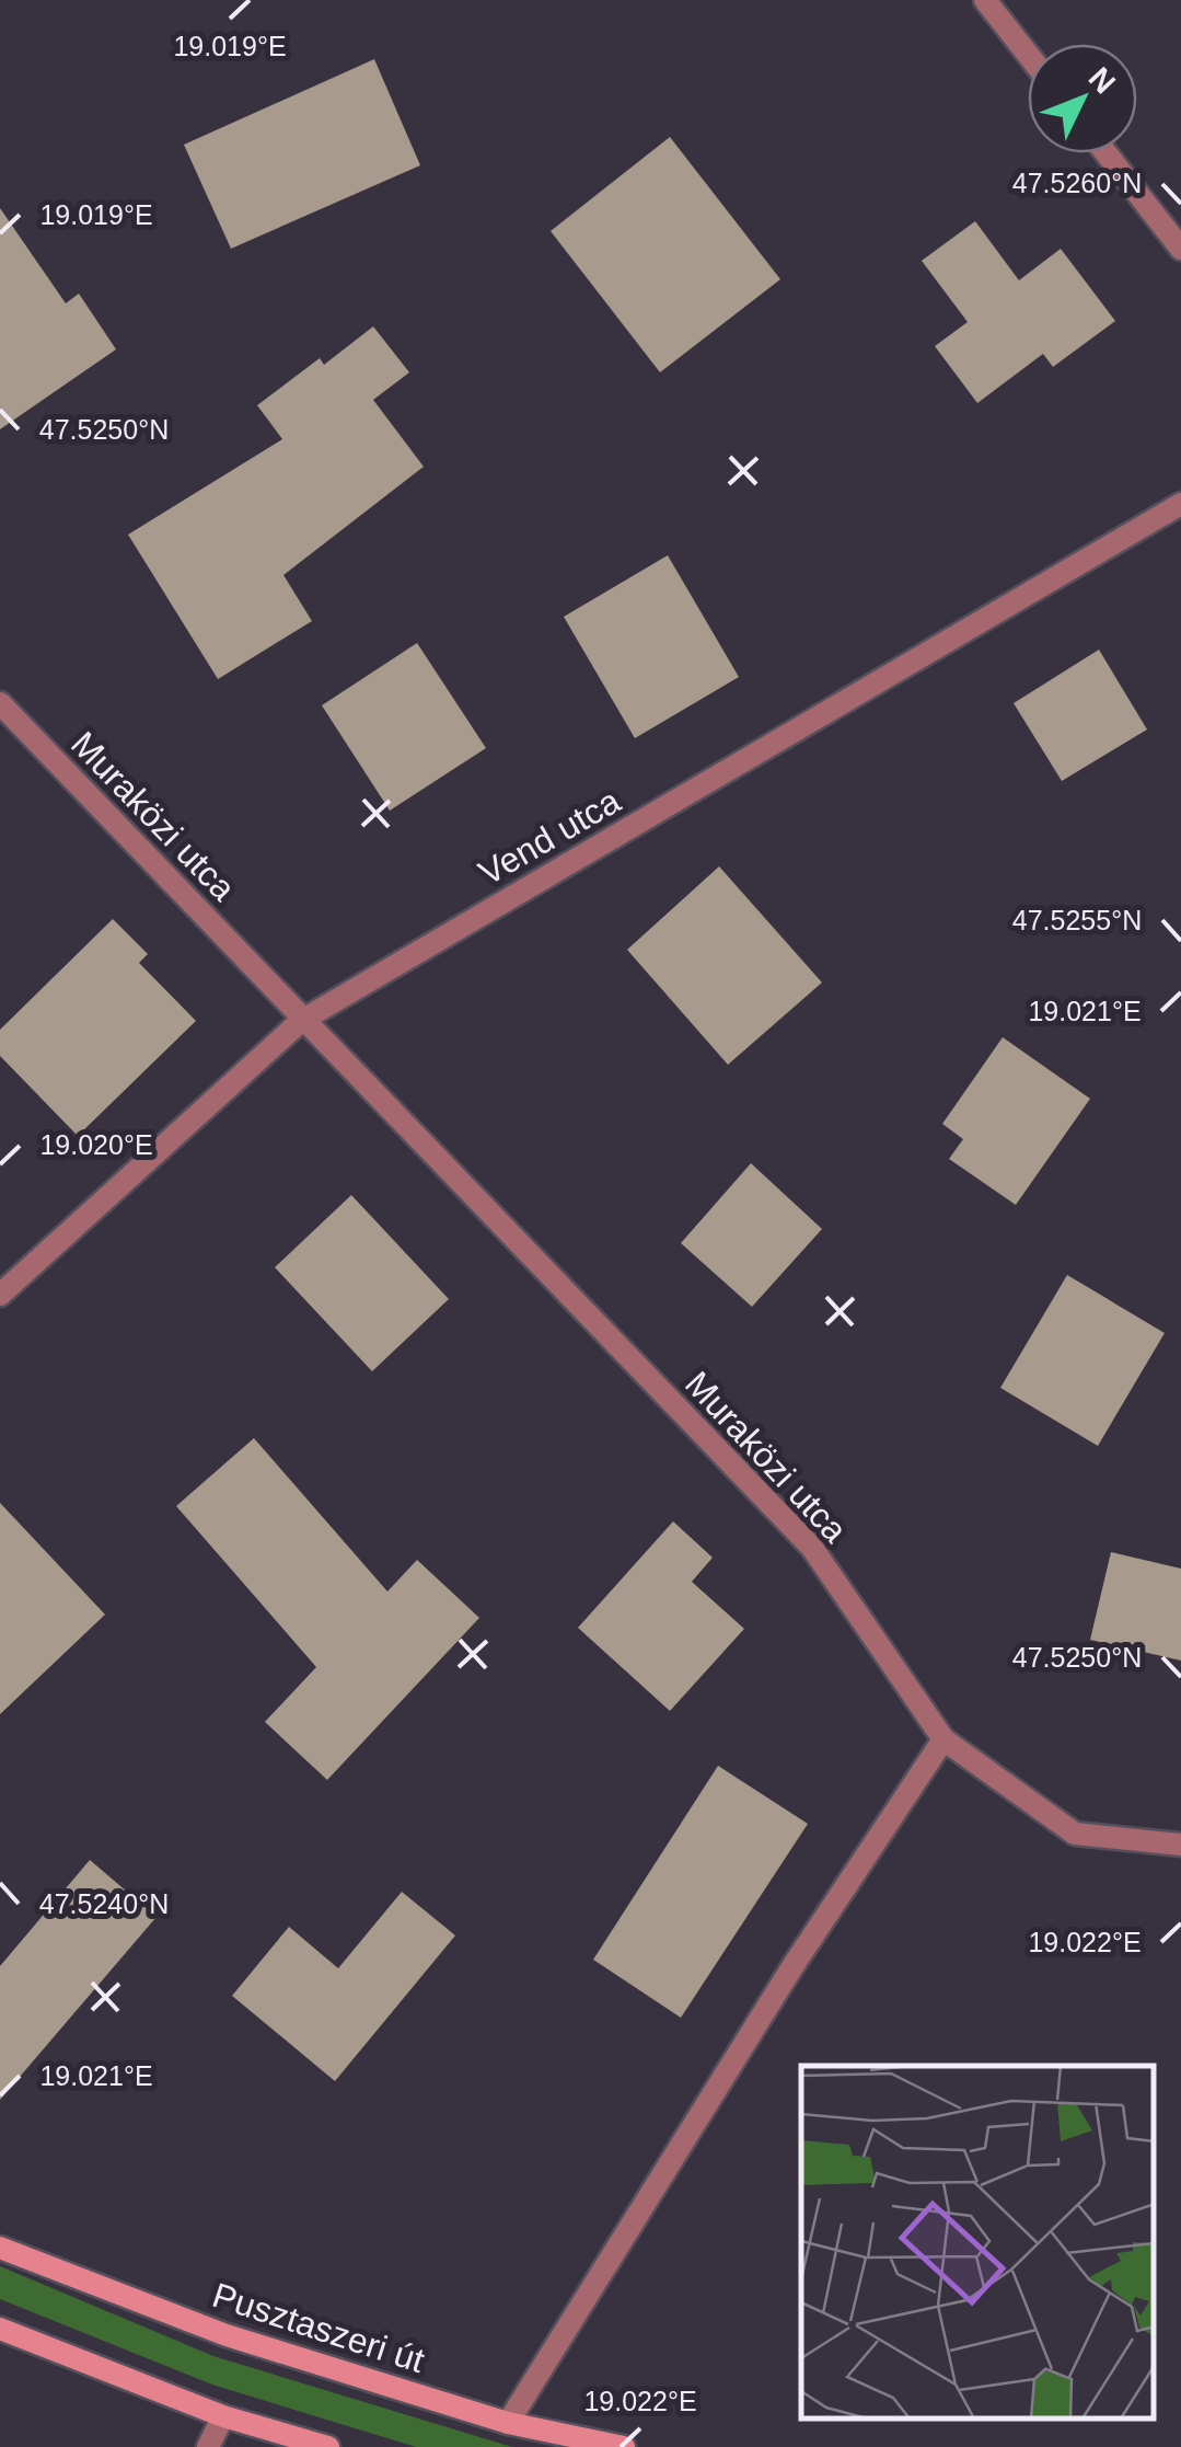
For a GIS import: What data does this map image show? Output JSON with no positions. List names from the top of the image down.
{
  "streets": {
    "street": ["Muraközi utca", "Vend utca", "Pusztaszeri út"]
  },
  "crossings": [
    ["Muraközi utca", "Vend utca"]
  ],
  "north": "top right",
  "coordinates": [
    "19.019°E",
    "47.5260°N",
    "47.5250°N",
    "47.5255°N",
    "19.021°E",
    "19.020°E",
    "47.5240°N",
    "19.022°E"
  ]
}
